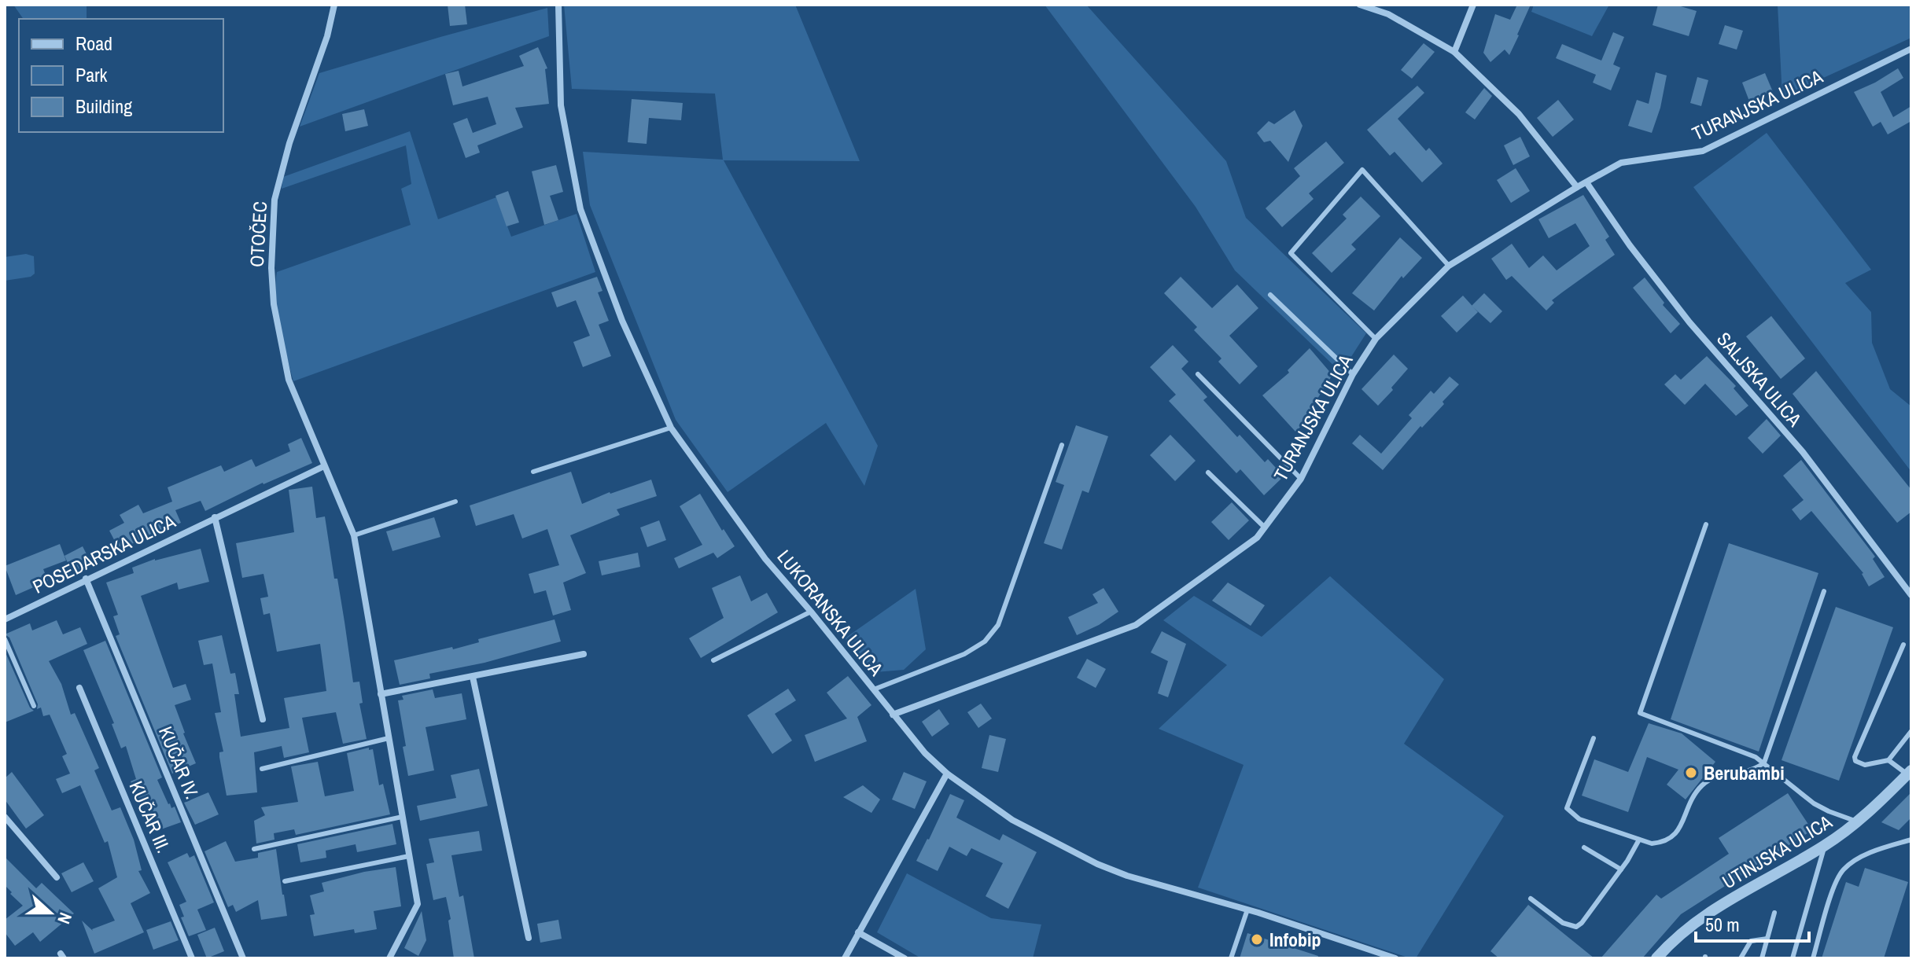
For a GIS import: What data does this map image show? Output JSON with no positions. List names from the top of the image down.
{
  "streets": {
    "street": [
      "TURANJSKA ULICA",
      "OTOČEC",
      "SALJSKA ULICA",
      "POSEDARSKA ULICA",
      "LUKORANSKA ULICA",
      "KUČAR IV.",
      "KUČAR III.",
      "UTINJSKA ULICA"
    ]
  },
  "crossings": [
    ["TURANJSKA ULICA", "SALJSKA ULICA"],
    ["TURANJSKA ULICA", "LUKORANSKA ULICA"],
    ["OTOČEC", "POSEDARSKA ULICA"],
    ["POSEDARSKA ULICA", "KUČAR IV."]
  ],
  "places": ["Berubambi", "Infobip"],
  "legend": ["Road", "Park", "Building"],
  "scale_bar": "50 m",
  "north": "right"
}
